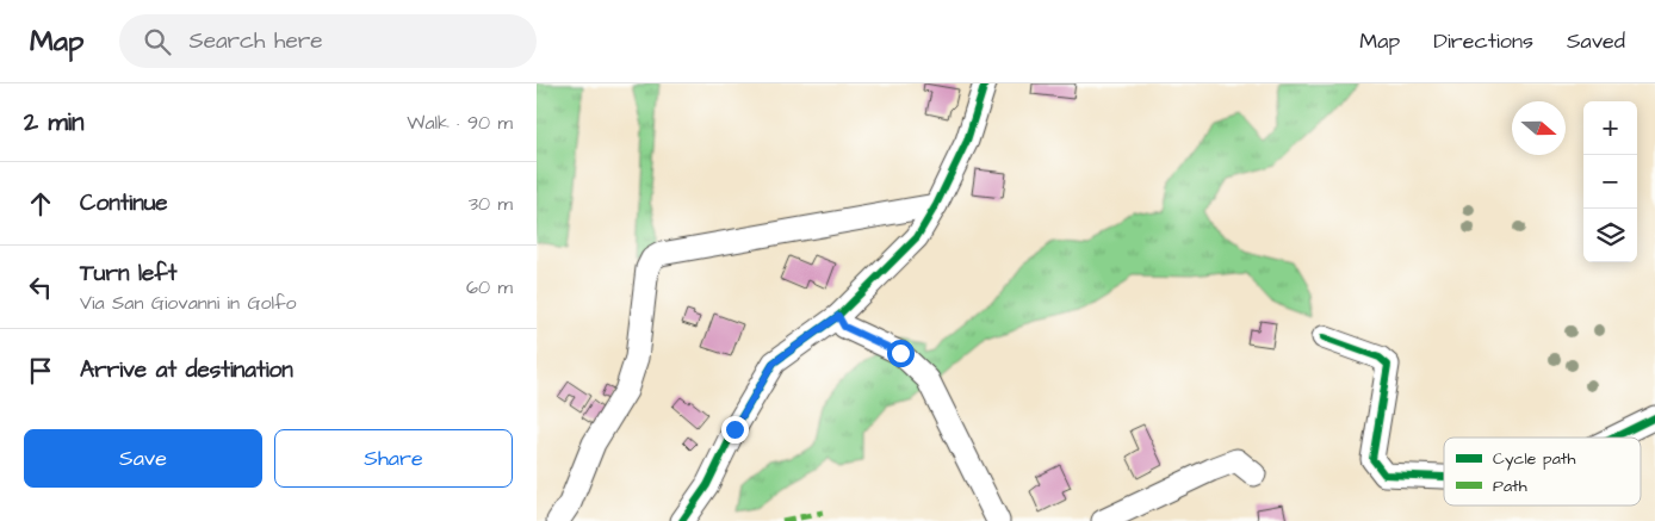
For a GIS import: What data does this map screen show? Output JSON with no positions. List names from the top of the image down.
{
  "legend": ["Cycle path", "Path"],
  "north": "right",
  "page": {
    "header": "Map",
    "search": "Search here",
    "nav": ["Map", "Directions", "Saved"],
    "heading": ["2 min", "Walk · 90 m"],
    "map_buttons": ["+", "−"],
    "list": [
      ["Continue", "30 m"],
      ["Turn left", "Via San Giovanni in Golfo", "60 m"],
      "Arrive at destination"
    ],
    "buttons": ["Save", "Share"]
  }
}
